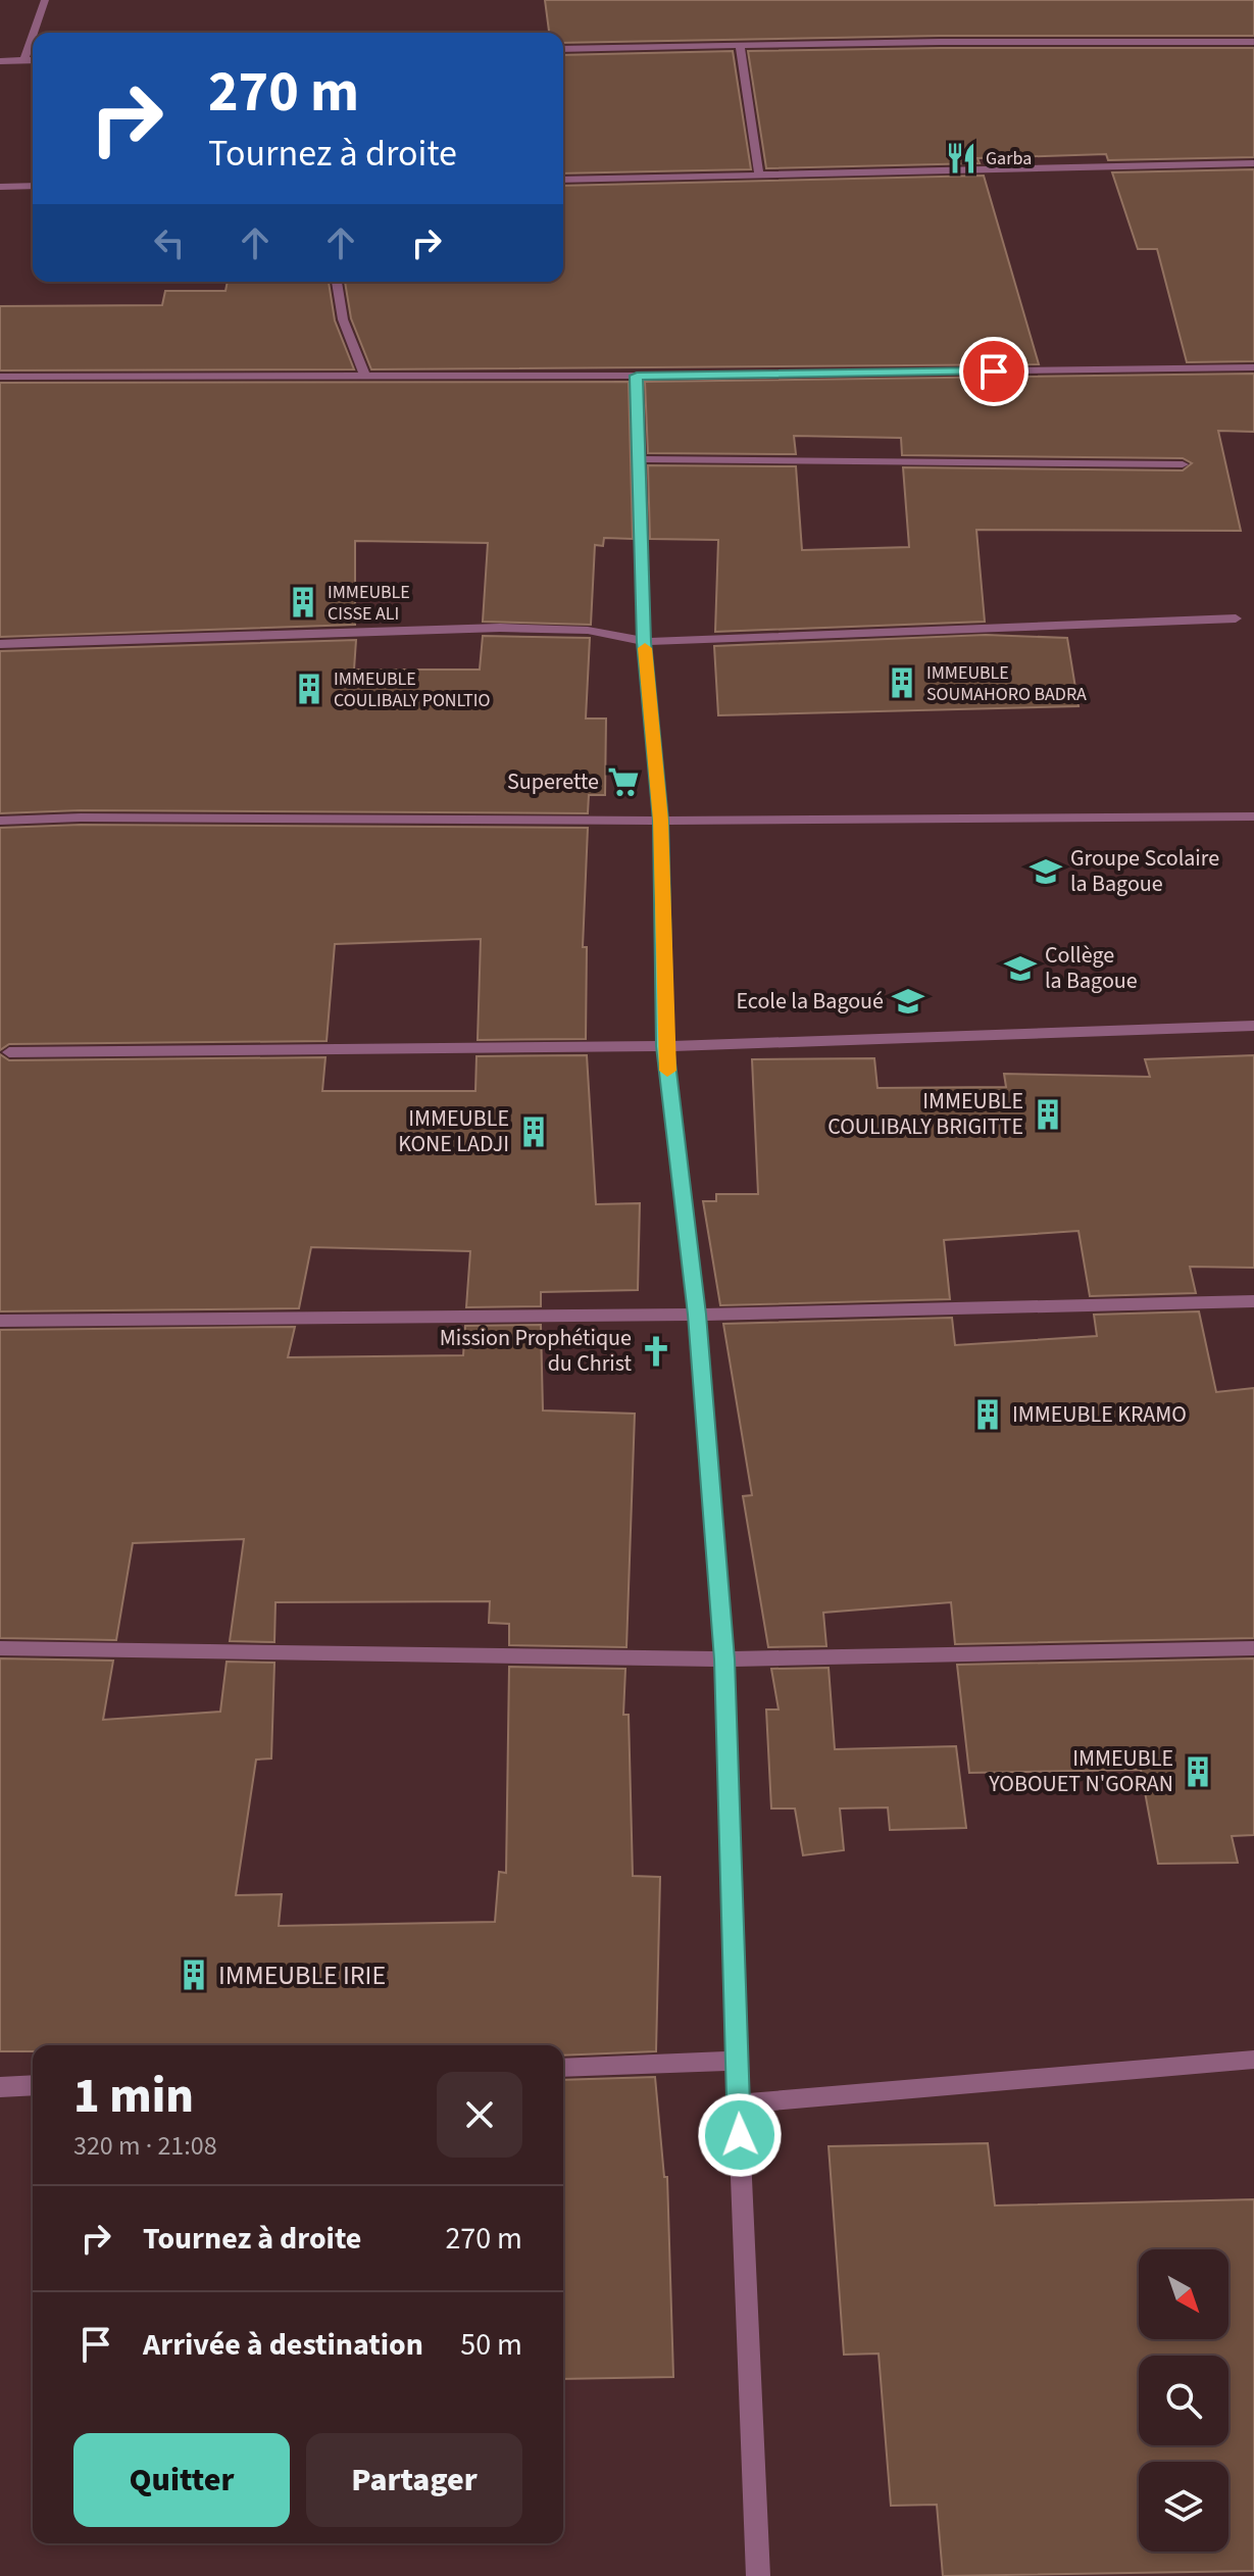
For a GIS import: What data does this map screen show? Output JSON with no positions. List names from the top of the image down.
{
  "places": {
    "restaurant": ["Garba"],
    "building": [
      "IMMEUBLE CISSE ALI",
      "IMMEUBLE SOUMAHORO BADRA",
      "IMMEUBLE COULIBALY PONLTIO",
      "IMMEUBLE COULIBALY BRIGITTE",
      "IMMEUBLE KONE LADJI",
      "IMMEUBLE KRAMO",
      "IMMEUBLE YOBOUET N'GORAN",
      "IMMEUBLE IRIE"
    ],
    "supermarket": ["Superette"],
    "school or university": ["Groupe Scolaire la Bagoue", "Collège la Bagoue", "Ecole la Bagoué"],
    "church": ["Mission Prophétique du Christ"]
  },
  "north": "bottom right",
  "page": {
    "turn": ["270 m", "Tournez à droite"],
    "heading": ["1 min", "320 m · 21:08"],
    "list": [
      {
        "name": "Tournez à droite",
        "value": "270 m"
      },
      {
        "name": "Arrivée à destination",
        "value": "50 m"
      }
    ],
    "buttons": ["Quitter", "Partager"]
  }
}
